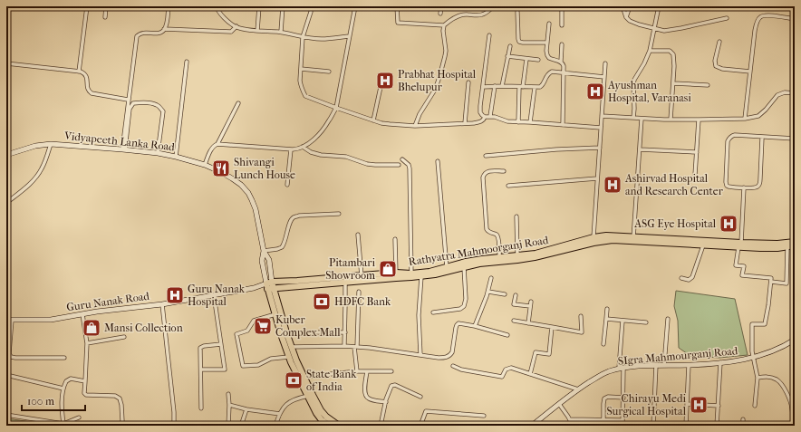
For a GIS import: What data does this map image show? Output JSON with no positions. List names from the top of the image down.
{
  "streets": {
    "main road": ["Vidyapeeth Lanka Road", "Rathyatra Mahmoorganj Road"],
    "street": ["Guru Nanak Road", "SIgra Mahmourganj Road"]
  },
  "crossings": [
    ["Vidyapeeth Lanka Road", "Rathyatra Mahmoorganj Road"],
    ["Vidyapeeth Lanka Road", "Guru Nanak Road"],
    ["Rathyatra Mahmoorganj Road", "Guru Nanak Road"]
  ],
  "places": {
    "hospital": [
      "Prabhat Hospital Bhelupur",
      "Ayushman Hospital, Varanasi",
      "Ashirvad Hospital and Research Center",
      "ASG Eye Hospital",
      "Guru Nanak Hospital",
      "Chirayu Medi Surgical Hospital"
    ],
    "restaurant": ["Shivangi Lunch House"],
    "shop": ["Pitambari Showroom", "Mansi Collection"],
    "bank": ["HDFC Bank", "State Bank of India"],
    "supermarket": ["Kuber Complex Mall"]
  },
  "scale_bar": "100 m"
}
